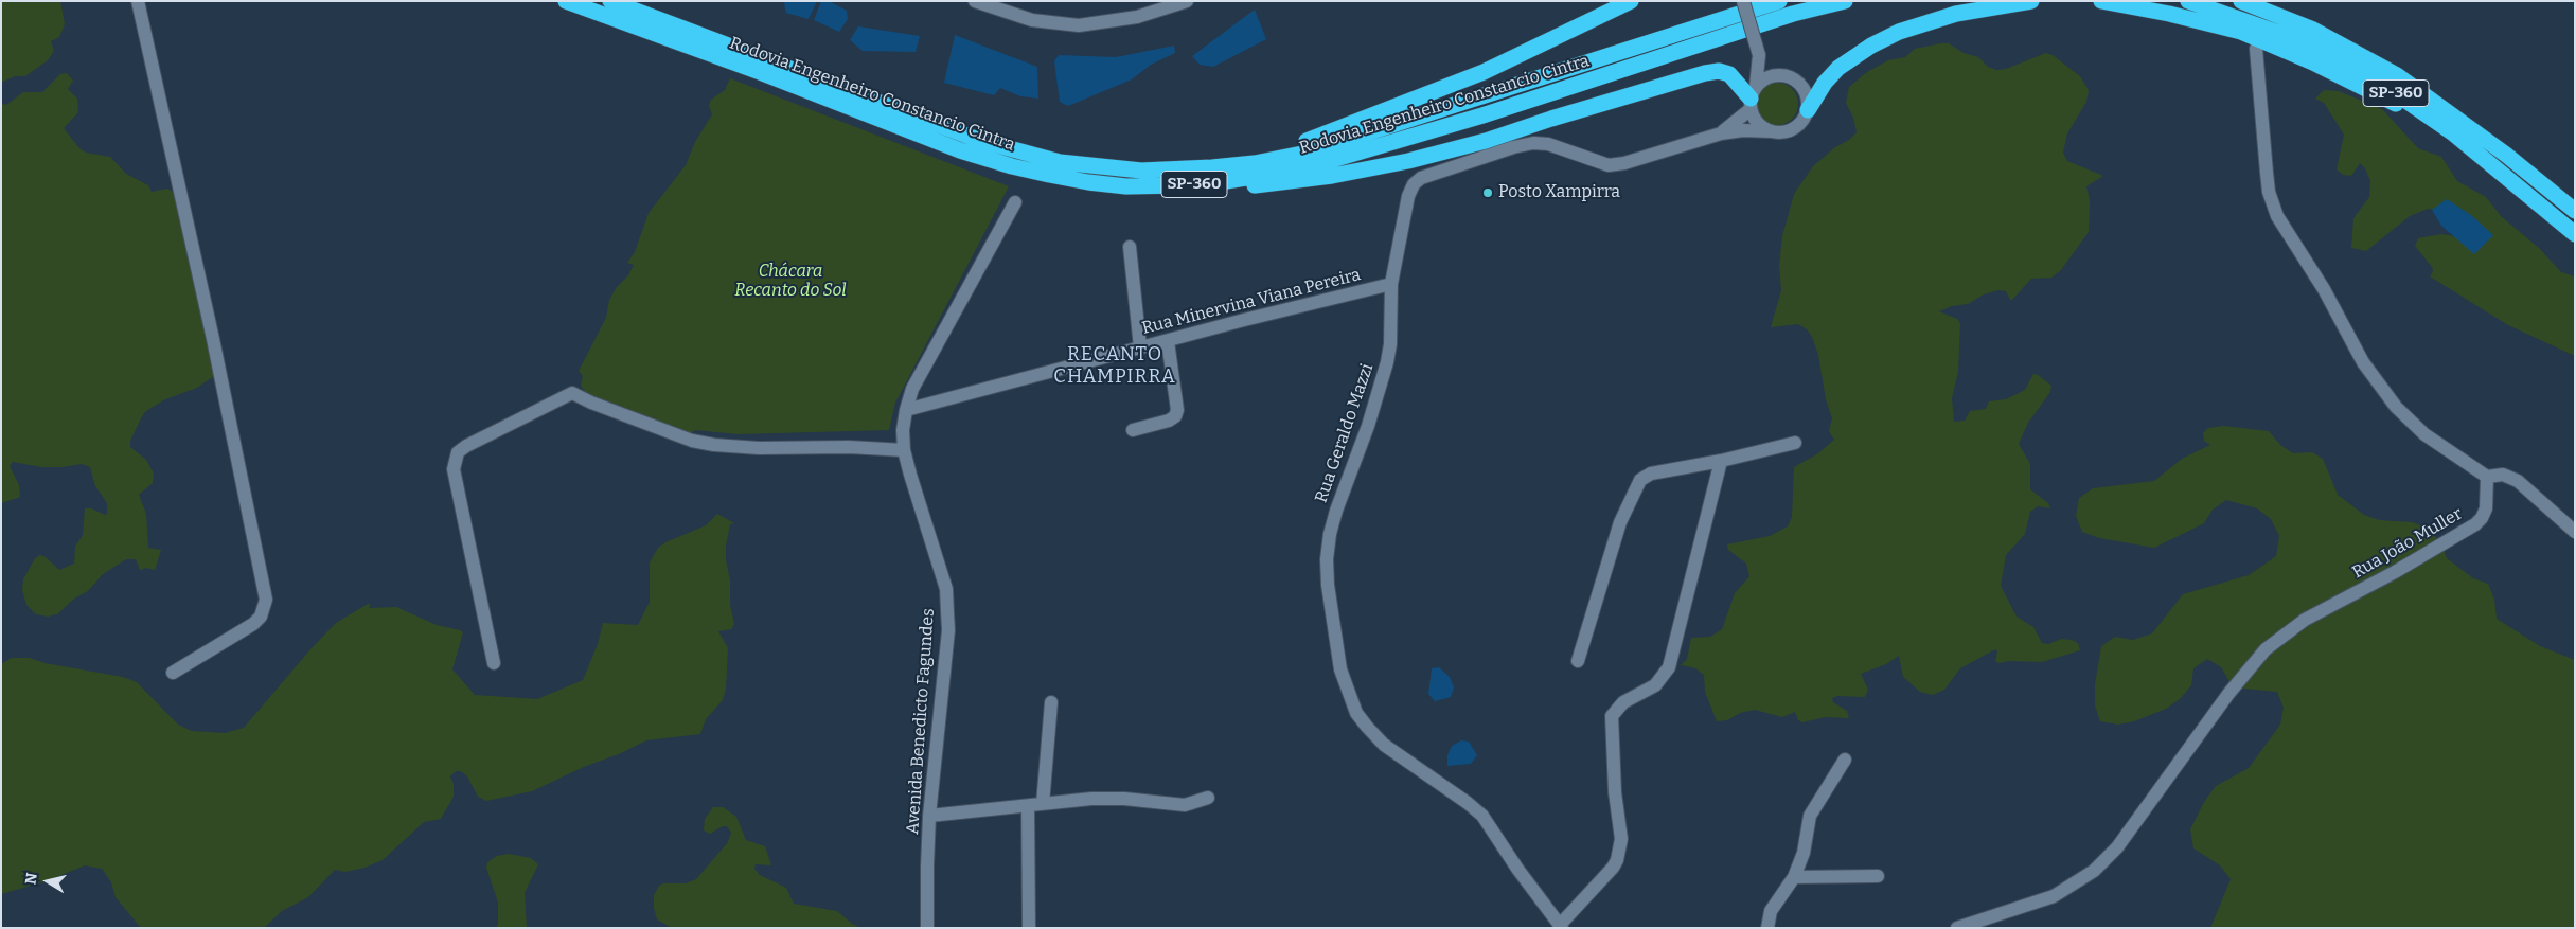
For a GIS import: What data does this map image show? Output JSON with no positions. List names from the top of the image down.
{
  "streets": {
    "highway": ["SP-360", "Rodovia Engenheiro Constancio Cintra"],
    "street": [
      "Rua Minervina Viana Pereira",
      "Rua Geraldo Mazzi",
      "Rua João Muller",
      "Avenida Benedicto Fagundes"
    ]
  },
  "crossings": [
    ["Rua Minervina Viana Pereira", "Rua Geraldo Mazzi"],
    ["Rua Minervina Viana Pereira", "Avenida Benedicto Fagundes"]
  ],
  "districts": ["RECANTO CHAMPIRRA"],
  "parks": ["Chácara Recanto do Sol"],
  "places": ["Posto Xampirra"],
  "north": "left"
}
